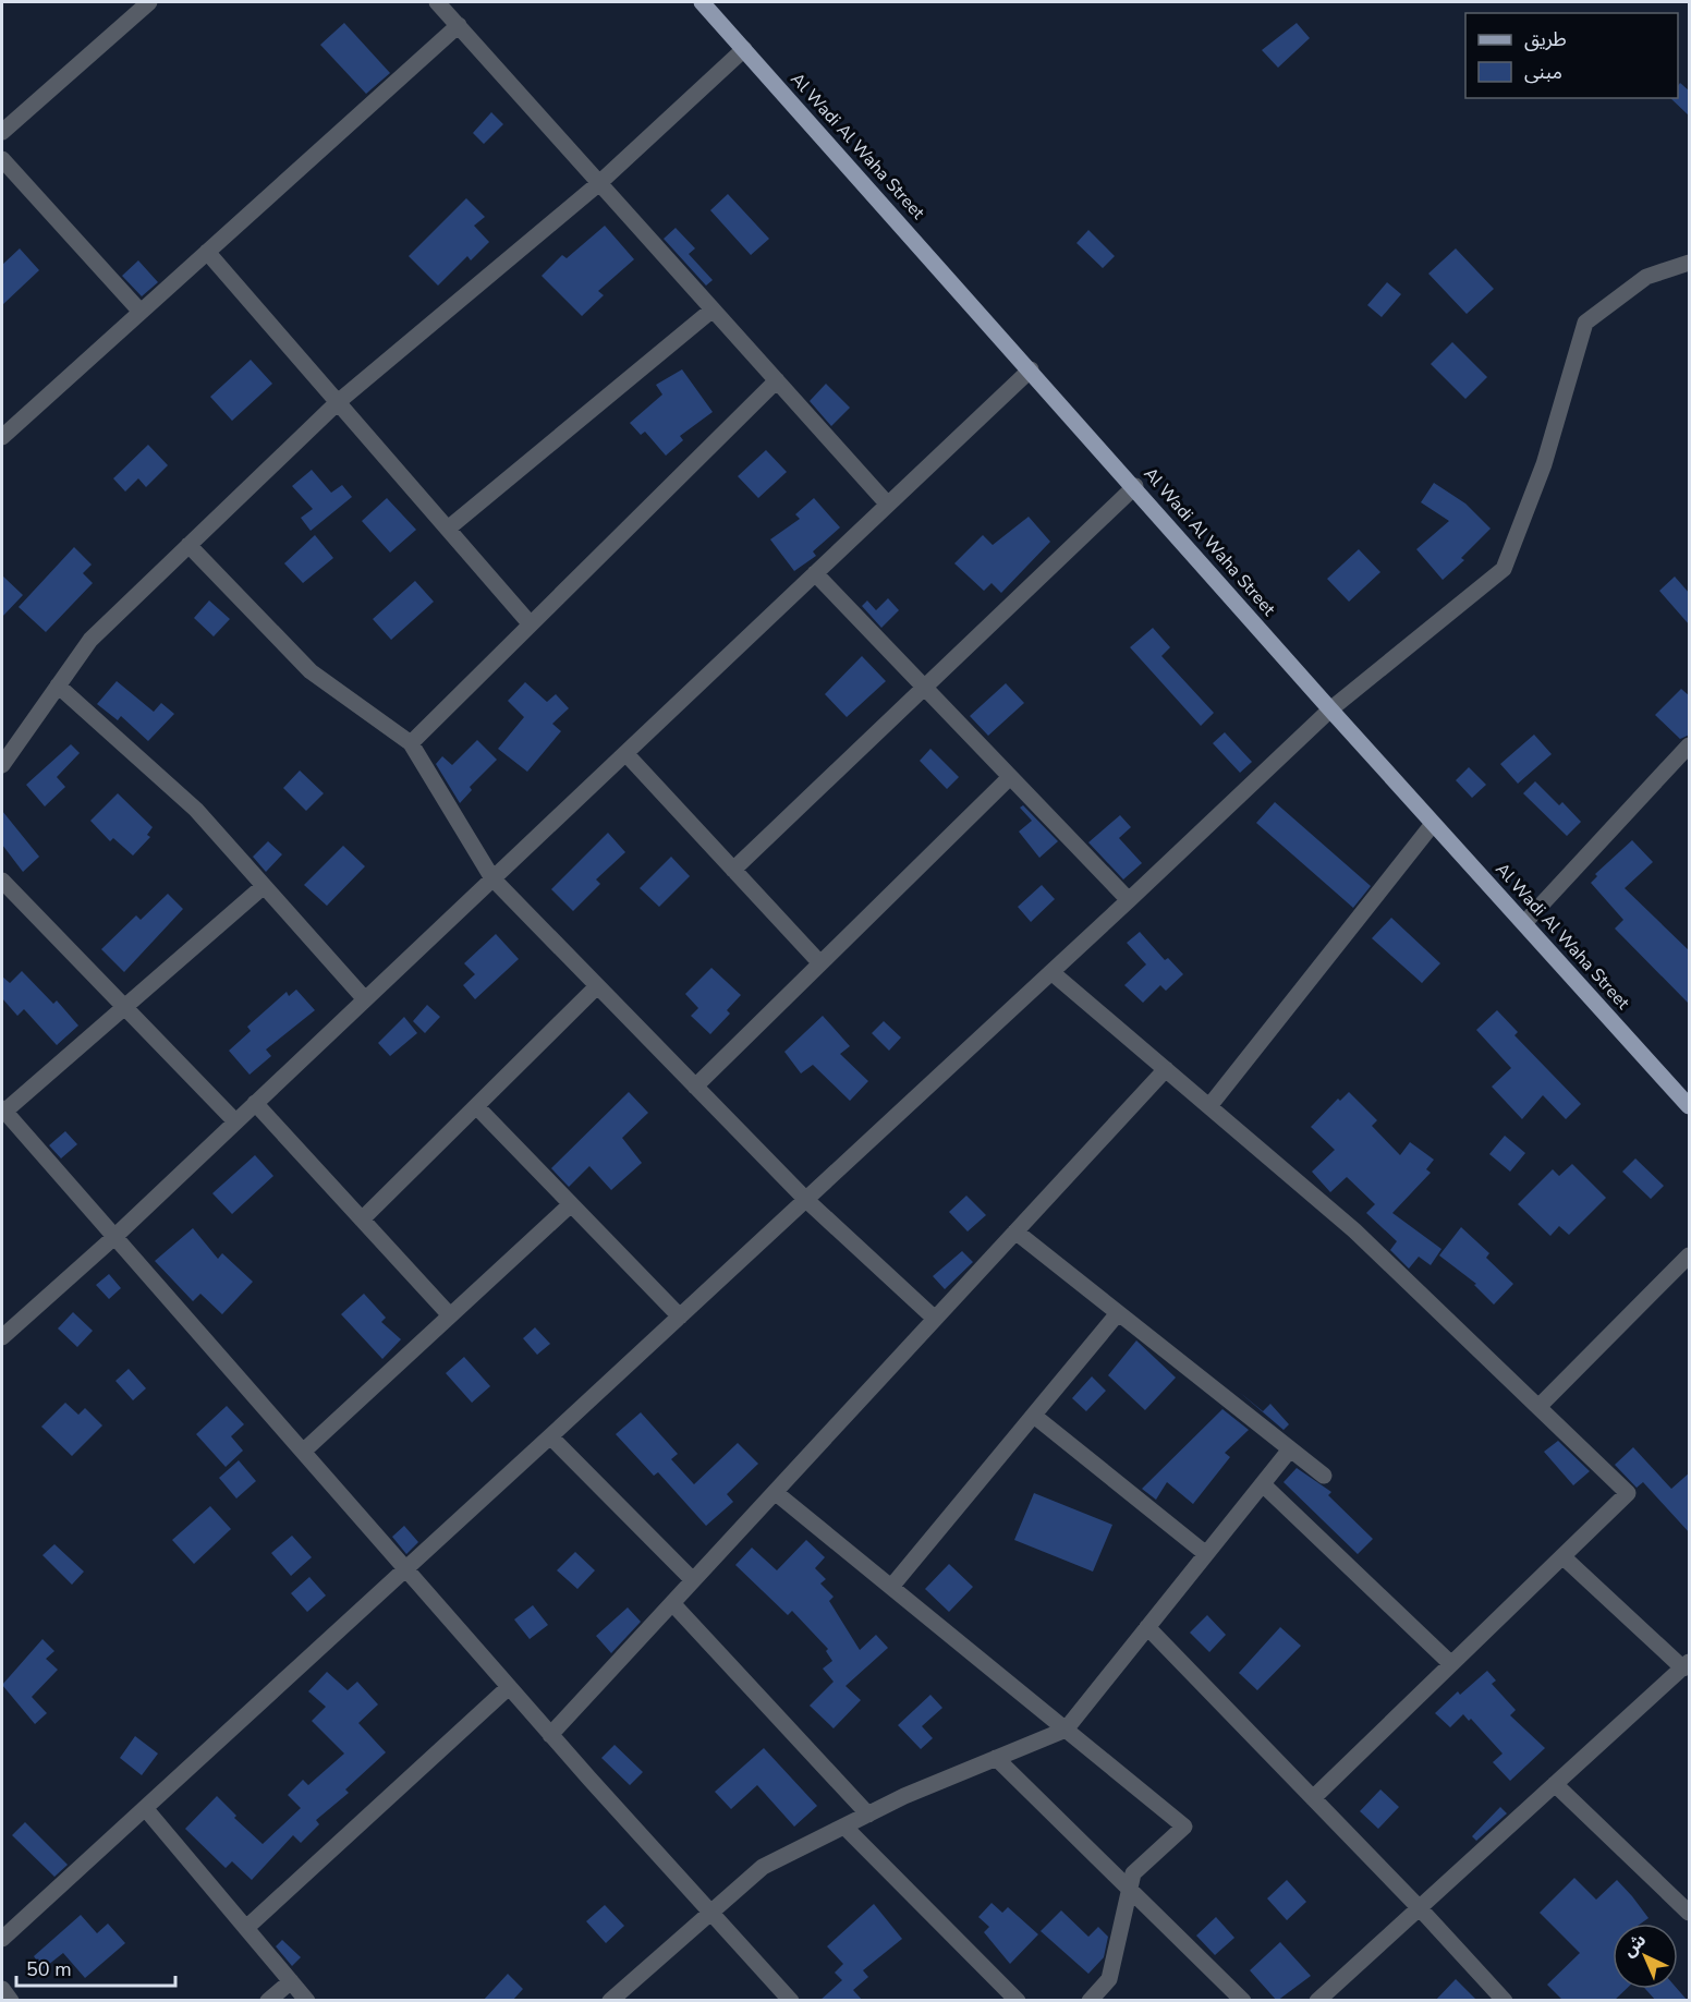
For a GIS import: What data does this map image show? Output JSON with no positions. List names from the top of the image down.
{
  "streets": {
    "main road": ["Al Wadi Al Waha Street"]
  },
  "legend": ["طريق", "مبنى"],
  "scale_bar": "50 m",
  "north": "top left"
}
